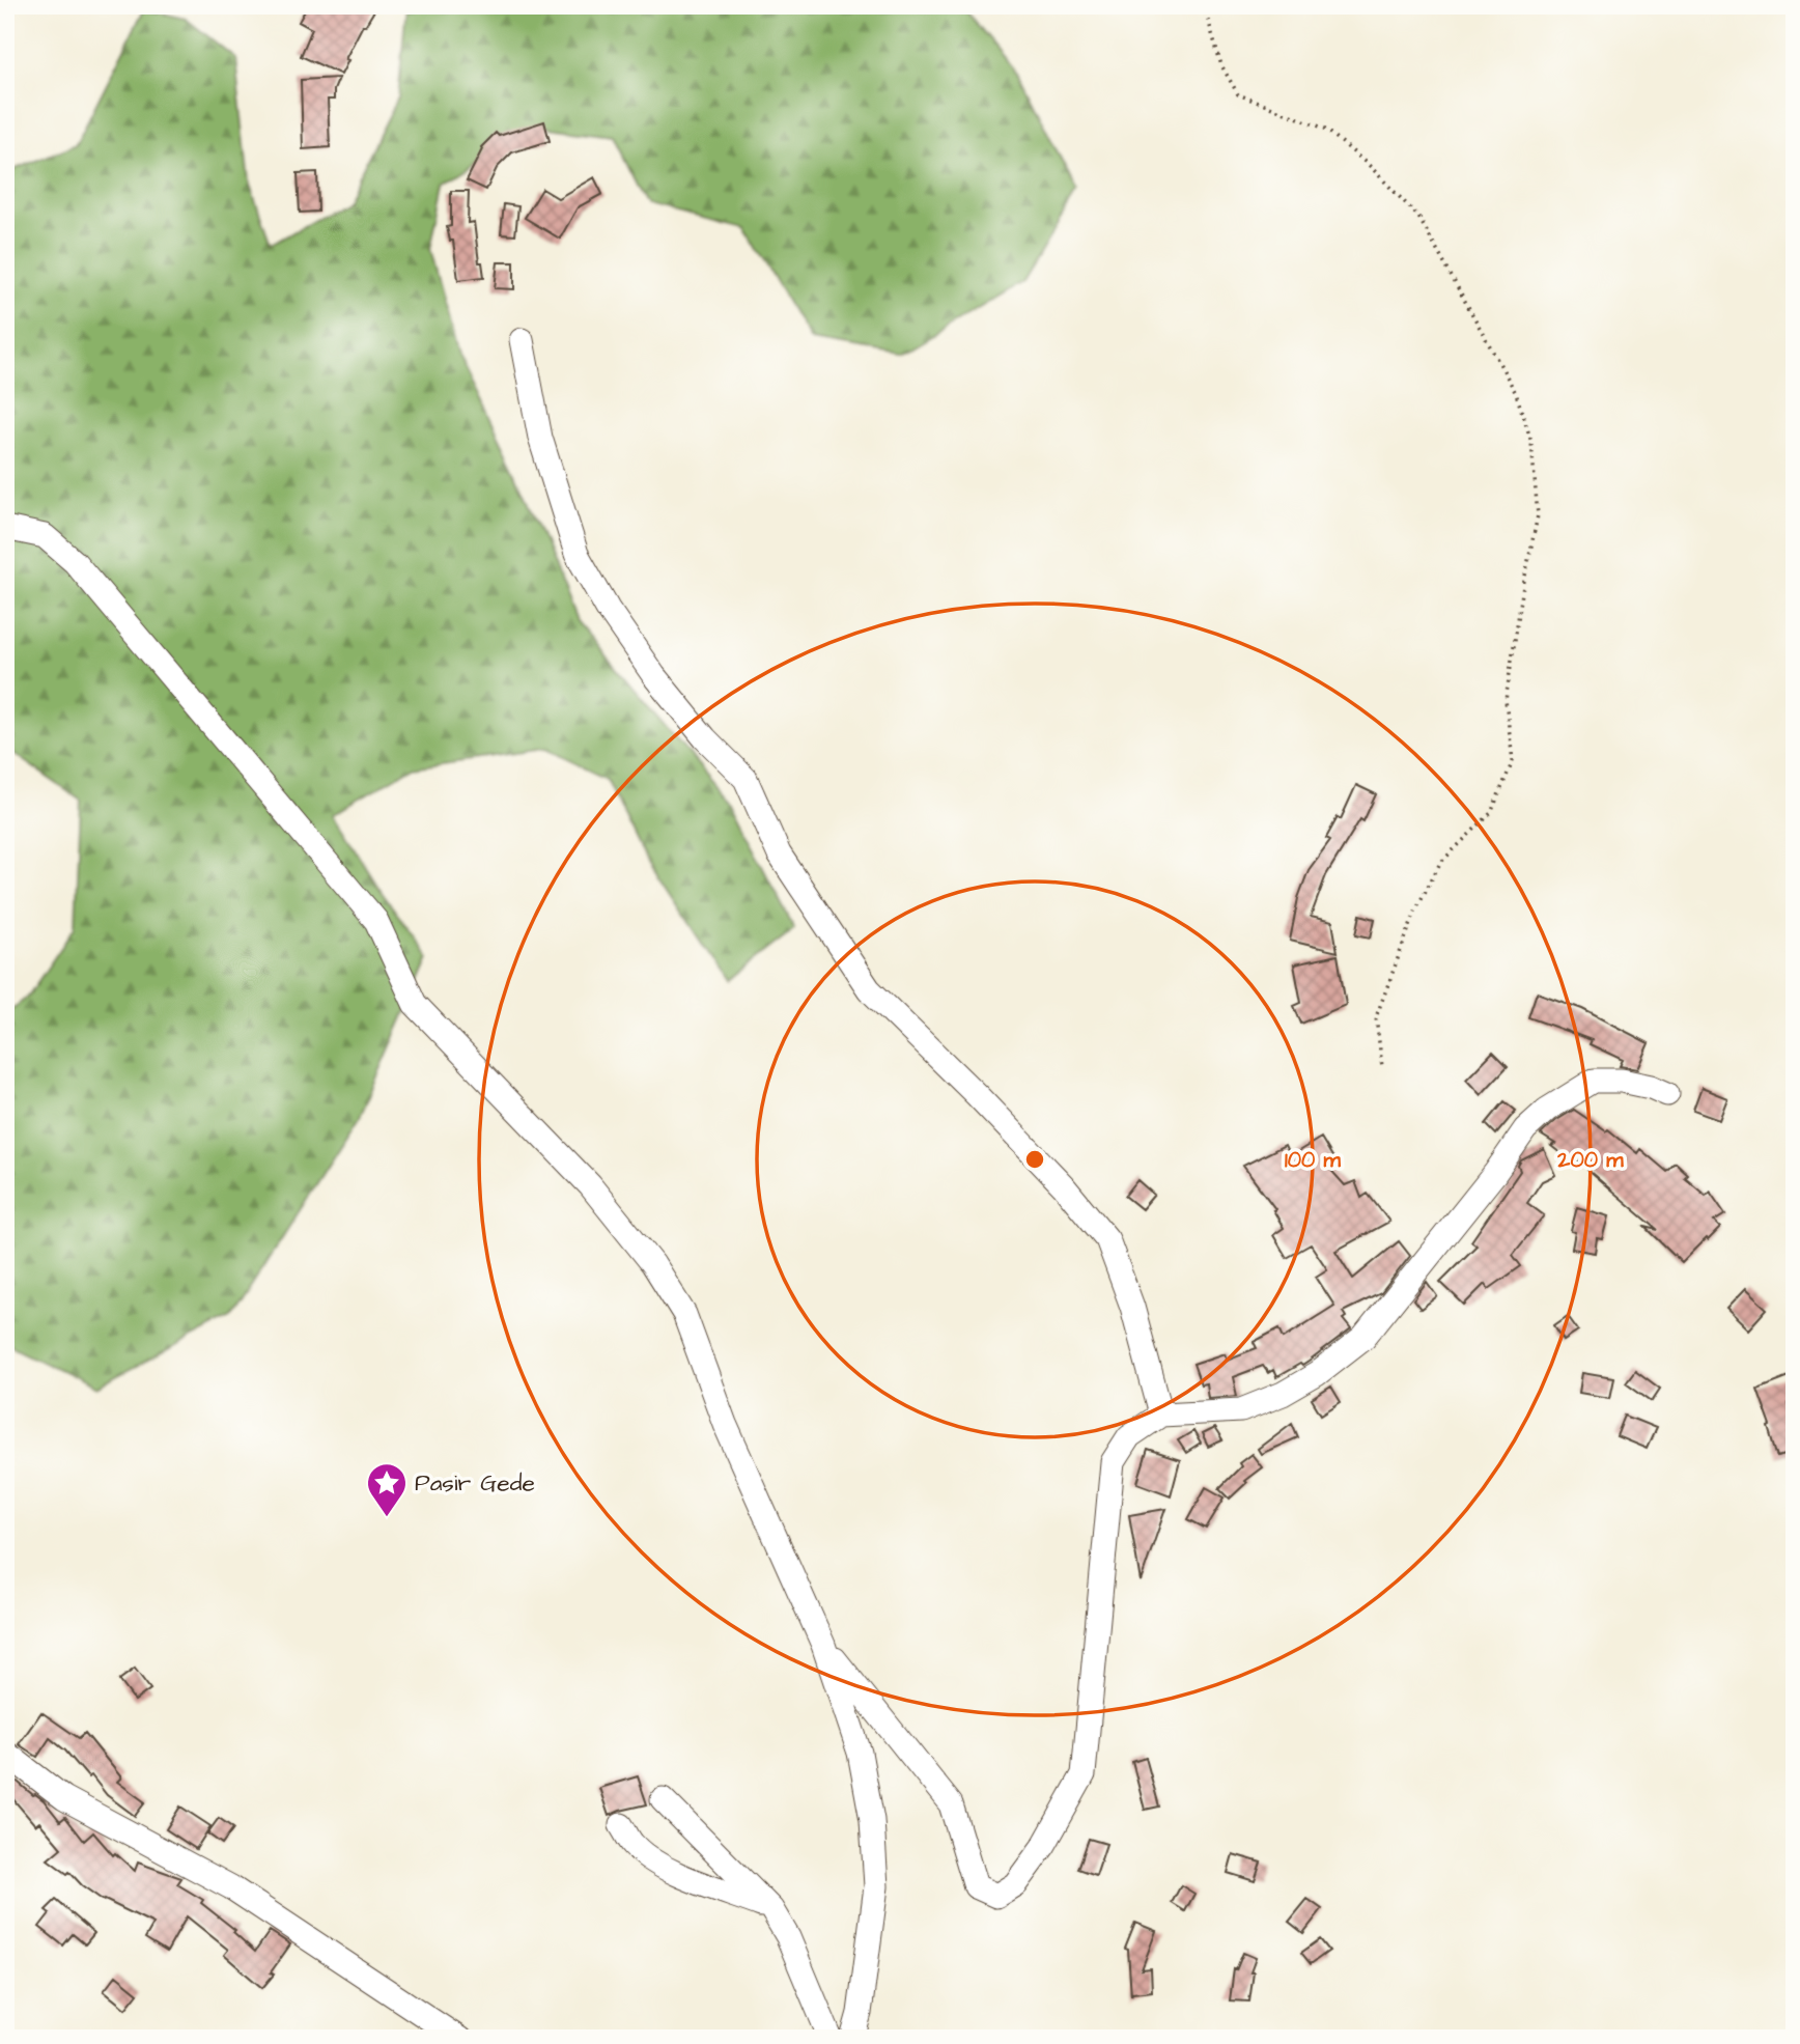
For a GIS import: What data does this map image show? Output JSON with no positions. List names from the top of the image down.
{
  "places": {
    "place": ["Pasir Gede"]
  },
  "rings": ["100 m", "200 m"]
}
